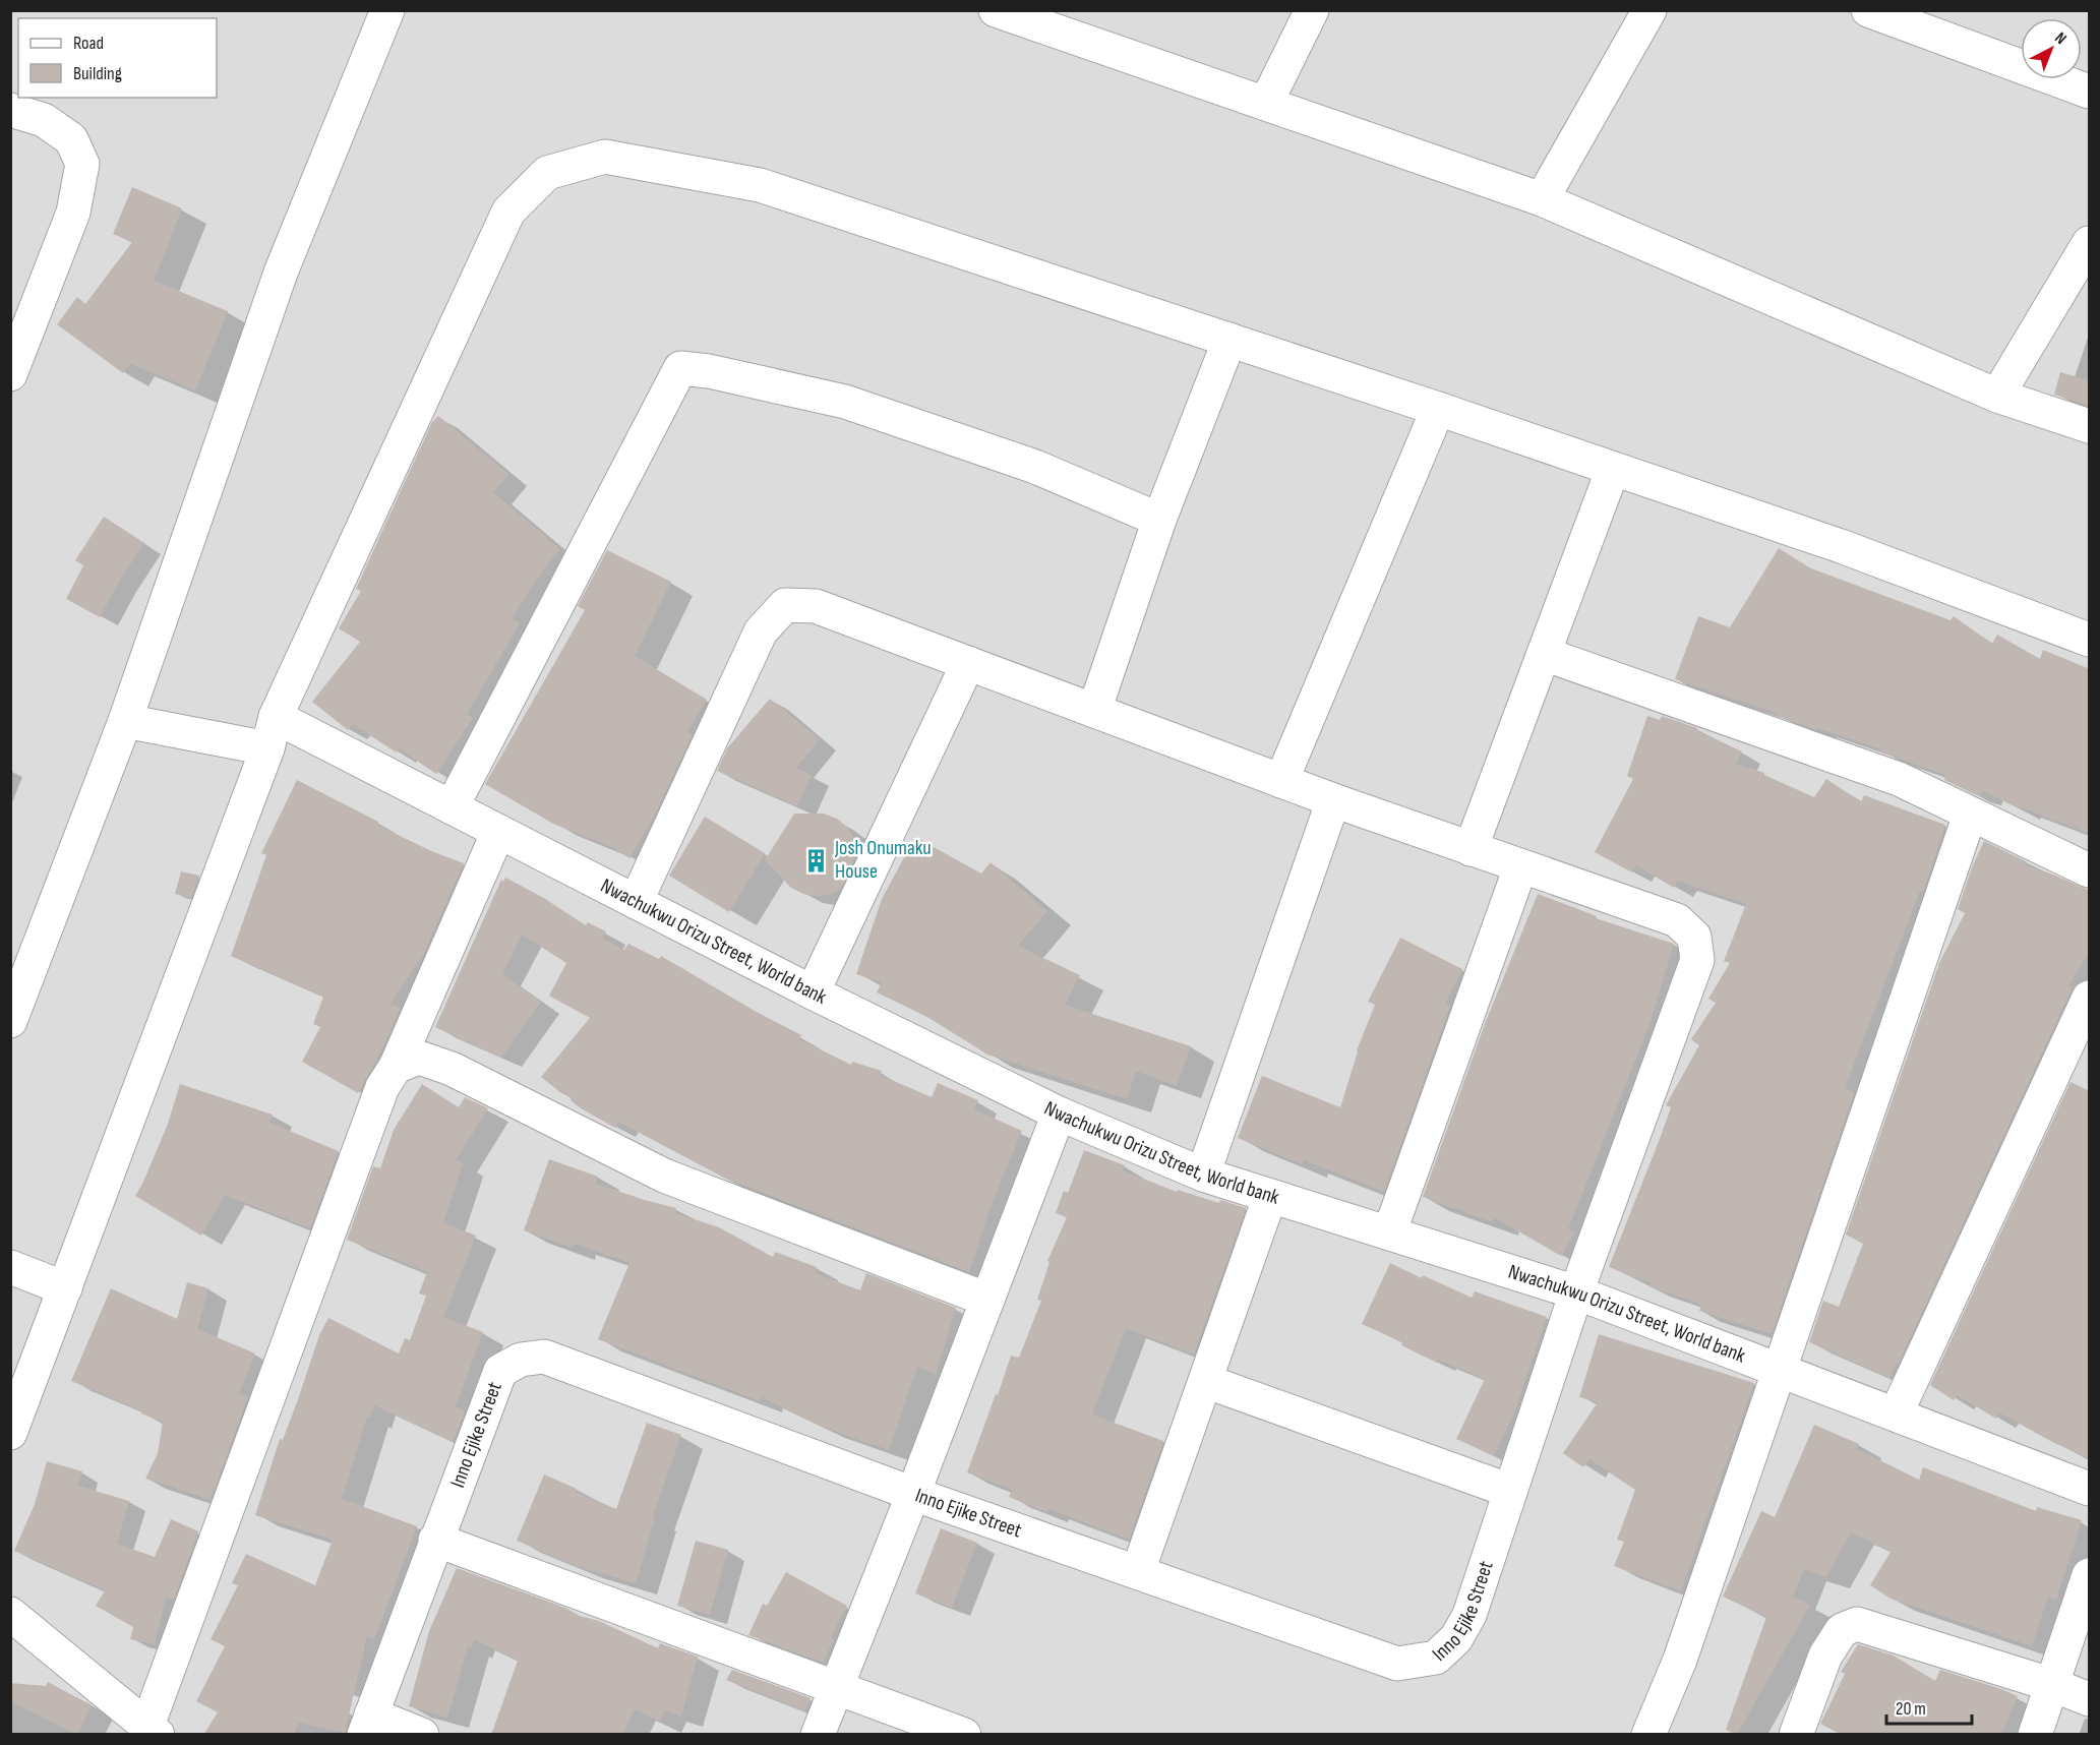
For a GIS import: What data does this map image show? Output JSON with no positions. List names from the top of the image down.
{
  "streets": {
    "street": ["Nwachukwu Orizu Street, World bank", "Inno Ejike Street"]
  },
  "crossings": [
    ["Nwachukwu Orizu Street, World bank", "Inno Ejike Street"]
  ],
  "places": {
    "building": ["Josh Onumaku House"]
  },
  "legend": ["Road", "Building"],
  "scale_bar": "20 m",
  "north": "top right"
}
